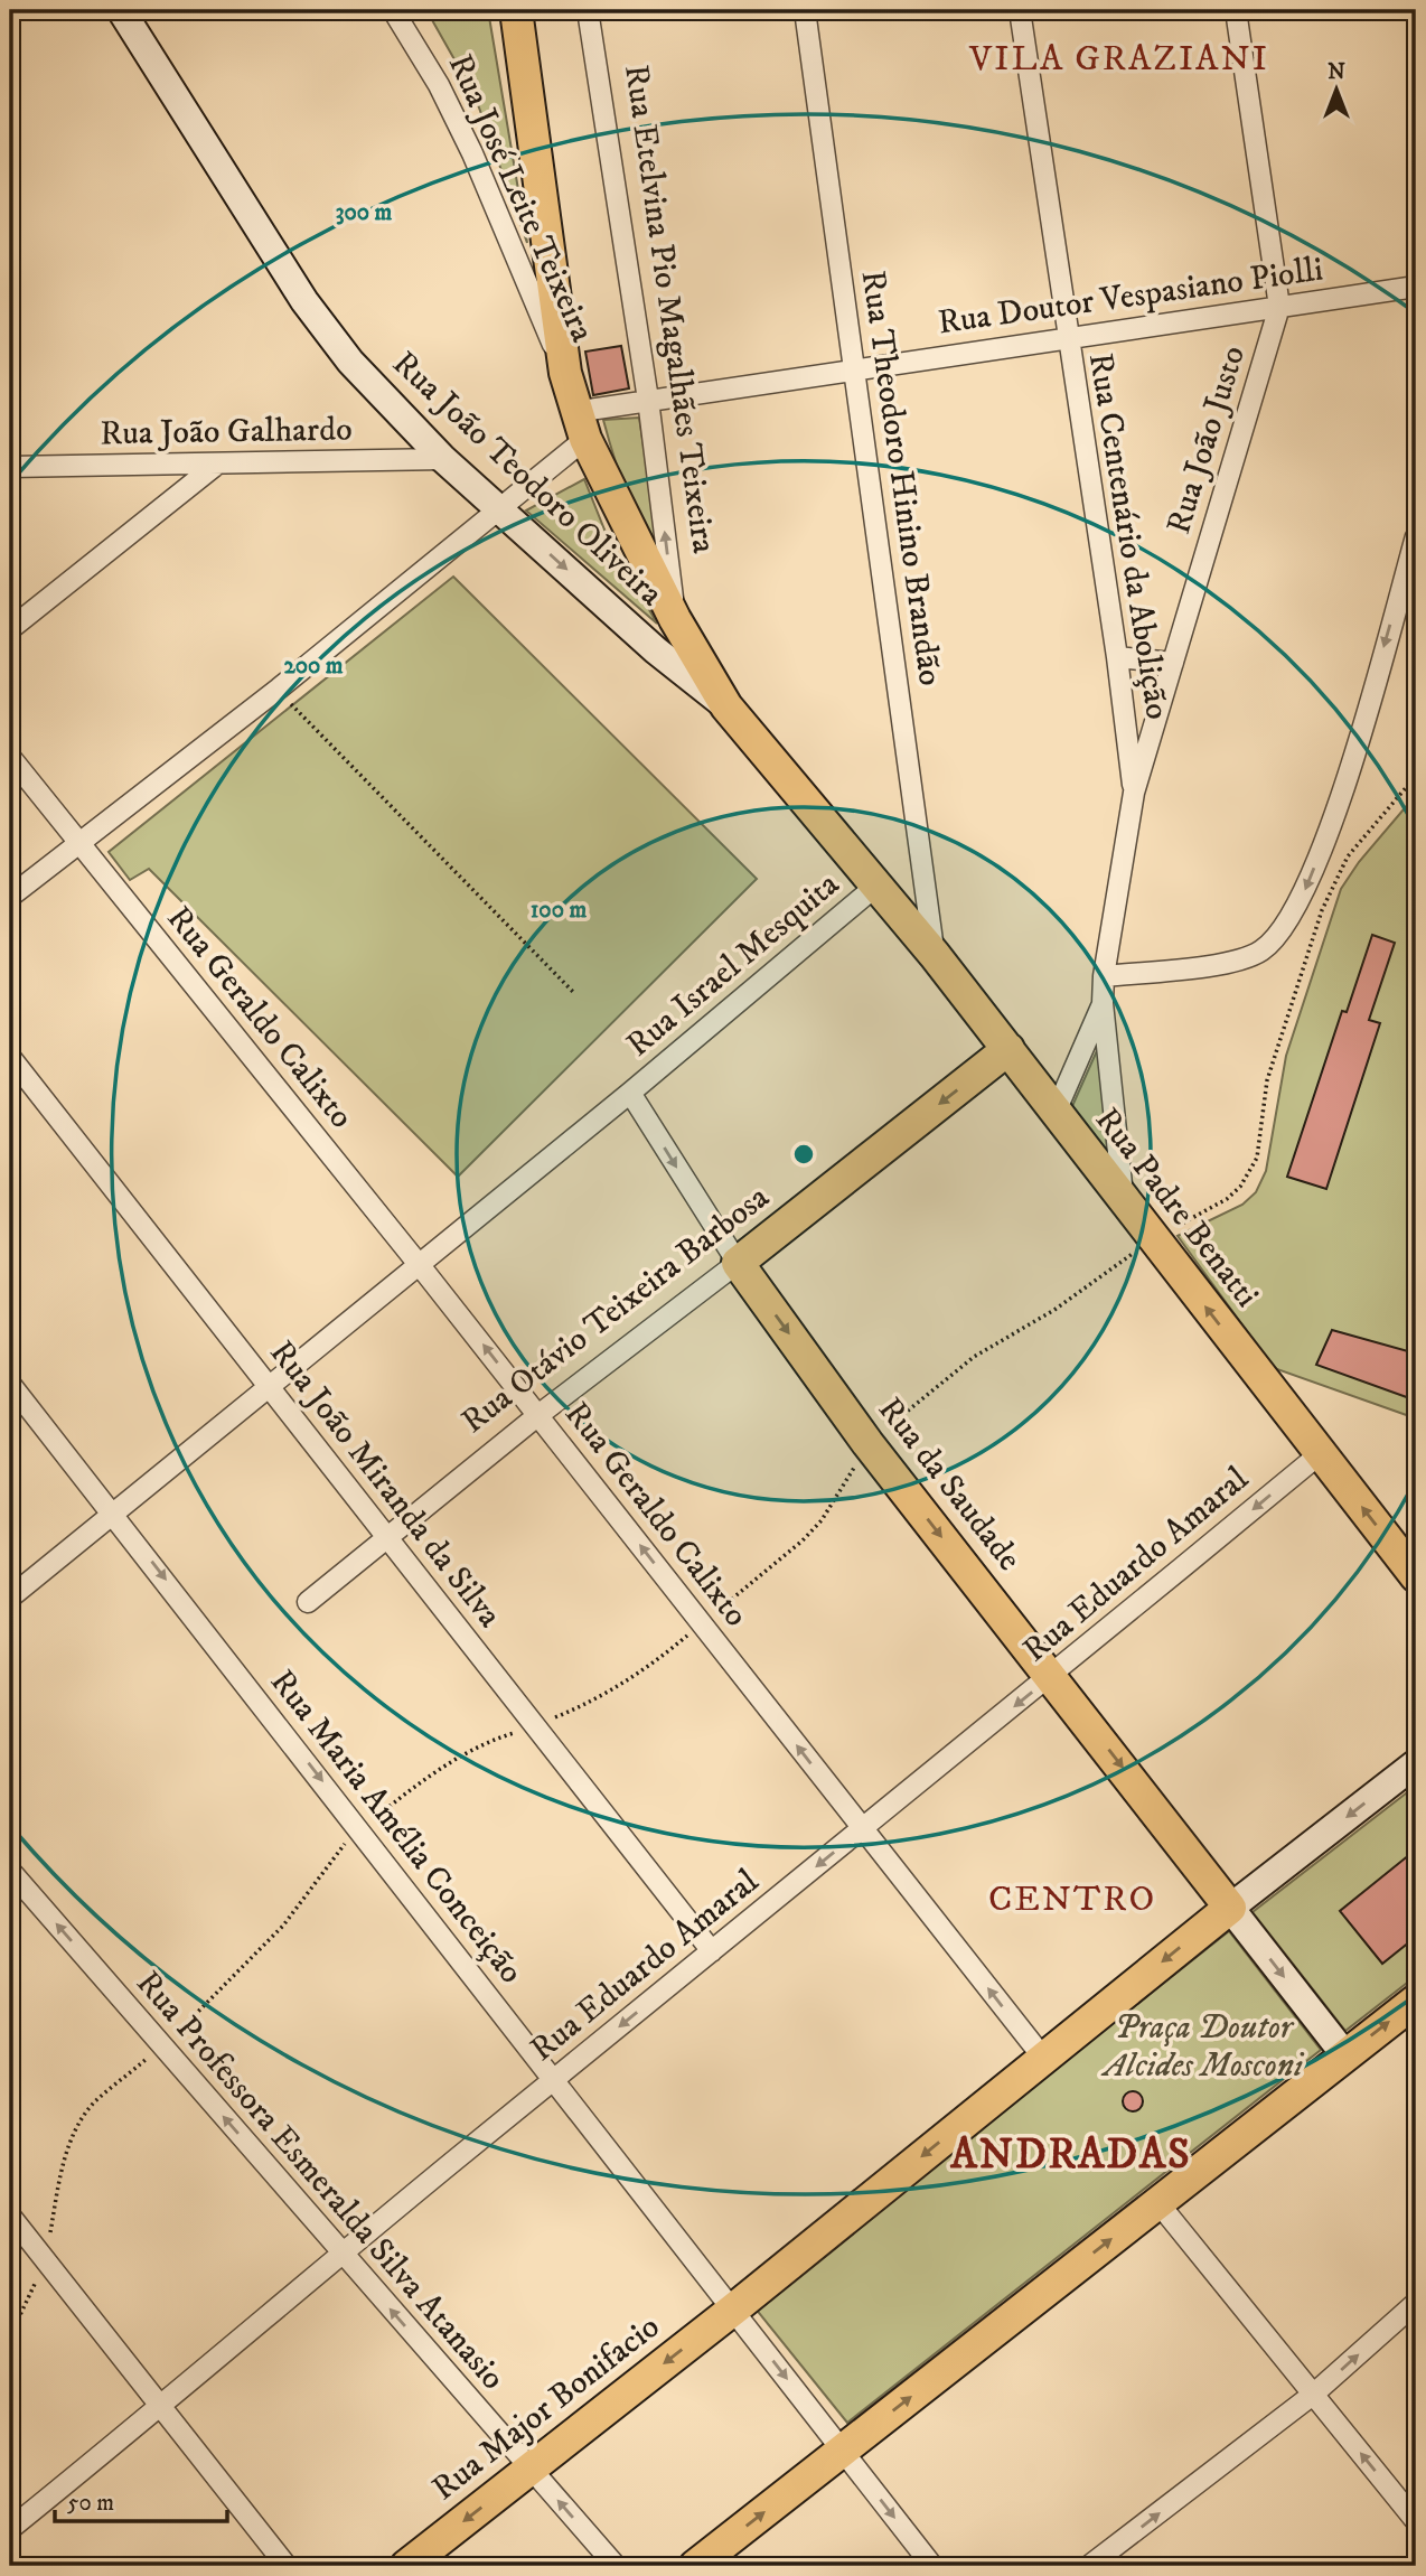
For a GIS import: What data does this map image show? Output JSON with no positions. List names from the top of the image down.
{
  "streets": {
    "main road": [
      "Rua Etelvina Pio Magalhães Teixeira",
      "Rua João Teodoro Oliveira",
      "Rua Padre Benatti",
      "Rua Otávio Teixeira Barbosa",
      "Rua da Saudade",
      "Rua Major Bonifacio"
    ],
    "street": [
      "Rua José Leite Teixeira",
      "Rua Doutor Vespasiano Piolli",
      "Rua João Galhardo",
      "Rua João Justo",
      "Rua Theodoro Hinino Brandão",
      "Rua Centenário da Abolição",
      "Rua Israel Mesquita",
      "Rua Geraldo Calixto",
      "Rua João Miranda da Silva",
      "Rua Eduardo Amaral",
      "Rua Maria Amélia Conceição",
      "Rua Professora Esmeralda Silva Atanasio"
    ]
  },
  "crossings": [
    ["Rua José Leite Teixeira", "Rua Etelvina Pio Magalhães Teixeira"],
    ["Rua Doutor Vespasiano Piolli", "Rua Etelvina Pio Magalhães Teixeira"],
    ["Rua Doutor Vespasiano Piolli", "Rua João Justo"],
    ["Rua Doutor Vespasiano Piolli", "Rua Theodoro Hinino Brandão"],
    ["Rua Doutor Vespasiano Piolli", "Rua Centenário da Abolição"],
    ["Rua Etelvina Pio Magalhães Teixeira", "Rua João Teodoro Oliveira"],
    ["Rua João Galhardo", "Rua João Teodoro Oliveira"],
    ["Rua João Justo", "Rua Centenário da Abolição"],
    ["Rua Theodoro Hinino Brandão", "Rua Padre Benatti"],
    ["Rua João Teodoro Oliveira", "Rua Israel Mesquita"],
    ["Rua João Teodoro Oliveira", "Rua Padre Benatti"],
    ["Rua Israel Mesquita", "Rua Geraldo Calixto"],
    ["Rua Israel Mesquita", "Rua Padre Benatti"],
    ["Rua Israel Mesquita", "Rua João Miranda da Silva"],
    ["Rua Israel Mesquita", "Rua da Saudade"],
    ["Rua Israel Mesquita", "Rua Maria Amélia Conceição"],
    ["Rua Geraldo Calixto", "Rua Otávio Teixeira Barbosa"],
    ["Rua Geraldo Calixto", "Rua Eduardo Amaral"],
    ["Rua Padre Benatti", "Rua Otávio Teixeira Barbosa"],
    ["Rua Padre Benatti", "Rua Eduardo Amaral"],
    ["Rua Otávio Teixeira Barbosa", "Rua João Miranda da Silva"],
    ["Rua Otávio Teixeira Barbosa", "Rua da Saudade"],
    ["Rua João Miranda da Silva", "Rua Eduardo Amaral"],
    ["Rua da Saudade", "Rua Eduardo Amaral"],
    ["Rua Eduardo Amaral", "Rua Maria Amélia Conceição"],
    ["Rua Eduardo Amaral", "Rua Professora Esmeralda Silva Atanasio"],
    ["Rua Maria Amélia Conceição", "Rua Major Bonifacio"],
    ["Rua Professora Esmeralda Silva Atanasio", "Rua Major Bonifacio"]
  ],
  "one_way": [
    "Rua Geraldo Calixto",
    "Rua Padre Benatti",
    "Rua Otávio Teixeira Barbosa",
    "Rua da Saudade",
    "Rua Eduardo Amaral",
    "Rua Professora Esmeralda Silva Atanasio"
  ],
  "districts": ["VILA GRAZIANI", "CENTRO", "ANDRADAS"],
  "parks": ["Praça Doutor Alcides Mosconi"],
  "scale_bar": "50 m",
  "north": "top",
  "rings": ["300 m", "200 m", "100 m"]
}
